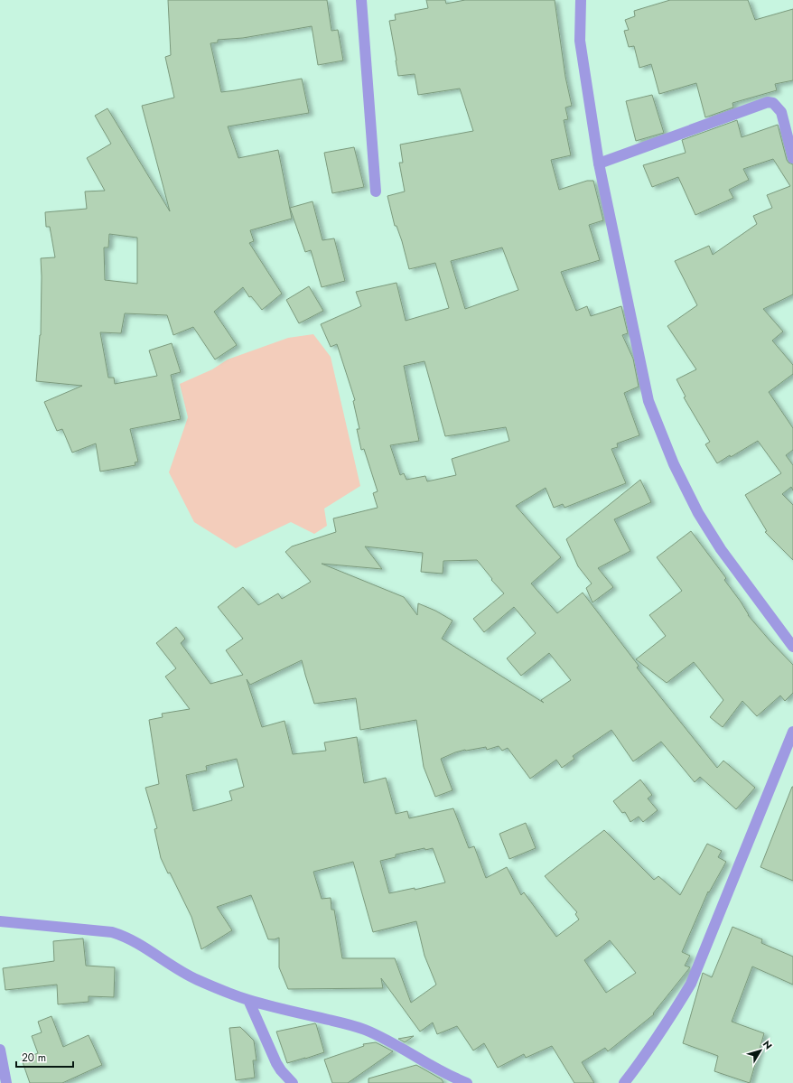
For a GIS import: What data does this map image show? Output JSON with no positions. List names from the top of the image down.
{
  "scale_bar": "20 m",
  "north": "top right"
}
